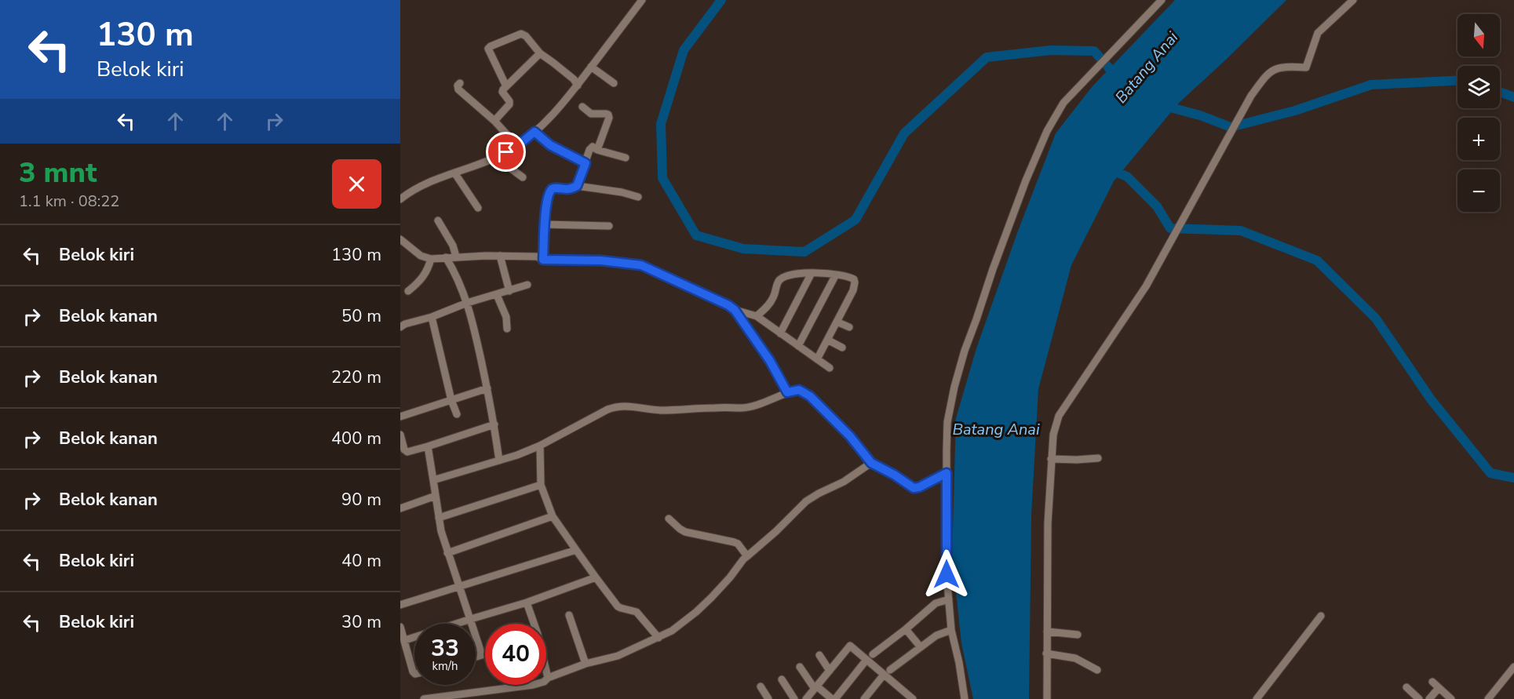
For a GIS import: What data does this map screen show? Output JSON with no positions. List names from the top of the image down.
{
  "water": ["Batang Anai"],
  "north": "bottom",
  "page": {
    "turn": ["130 m", "Belok kiri"],
    "map_buttons": ["+", "−"],
    "heading": ["3 mnt", "1.1 km · 08:22"],
    "list": [
      {
        "name": "Belok kiri",
        "value": "130 m"
      },
      {
        "name": "Belok kanan",
        "value": "50 m"
      },
      {
        "name": "Belok kanan",
        "value": "220 m"
      },
      {
        "name": "Belok kanan",
        "value": "400 m"
      },
      {
        "name": "Belok kanan",
        "value": "90 m"
      },
      {
        "name": "Belok kiri",
        "value": "40 m"
      },
      {
        "name": "Belok kiri",
        "value": "30 m"
      }
    ],
    "speed": "33 km/h",
    "limit": "40"
  }
}
